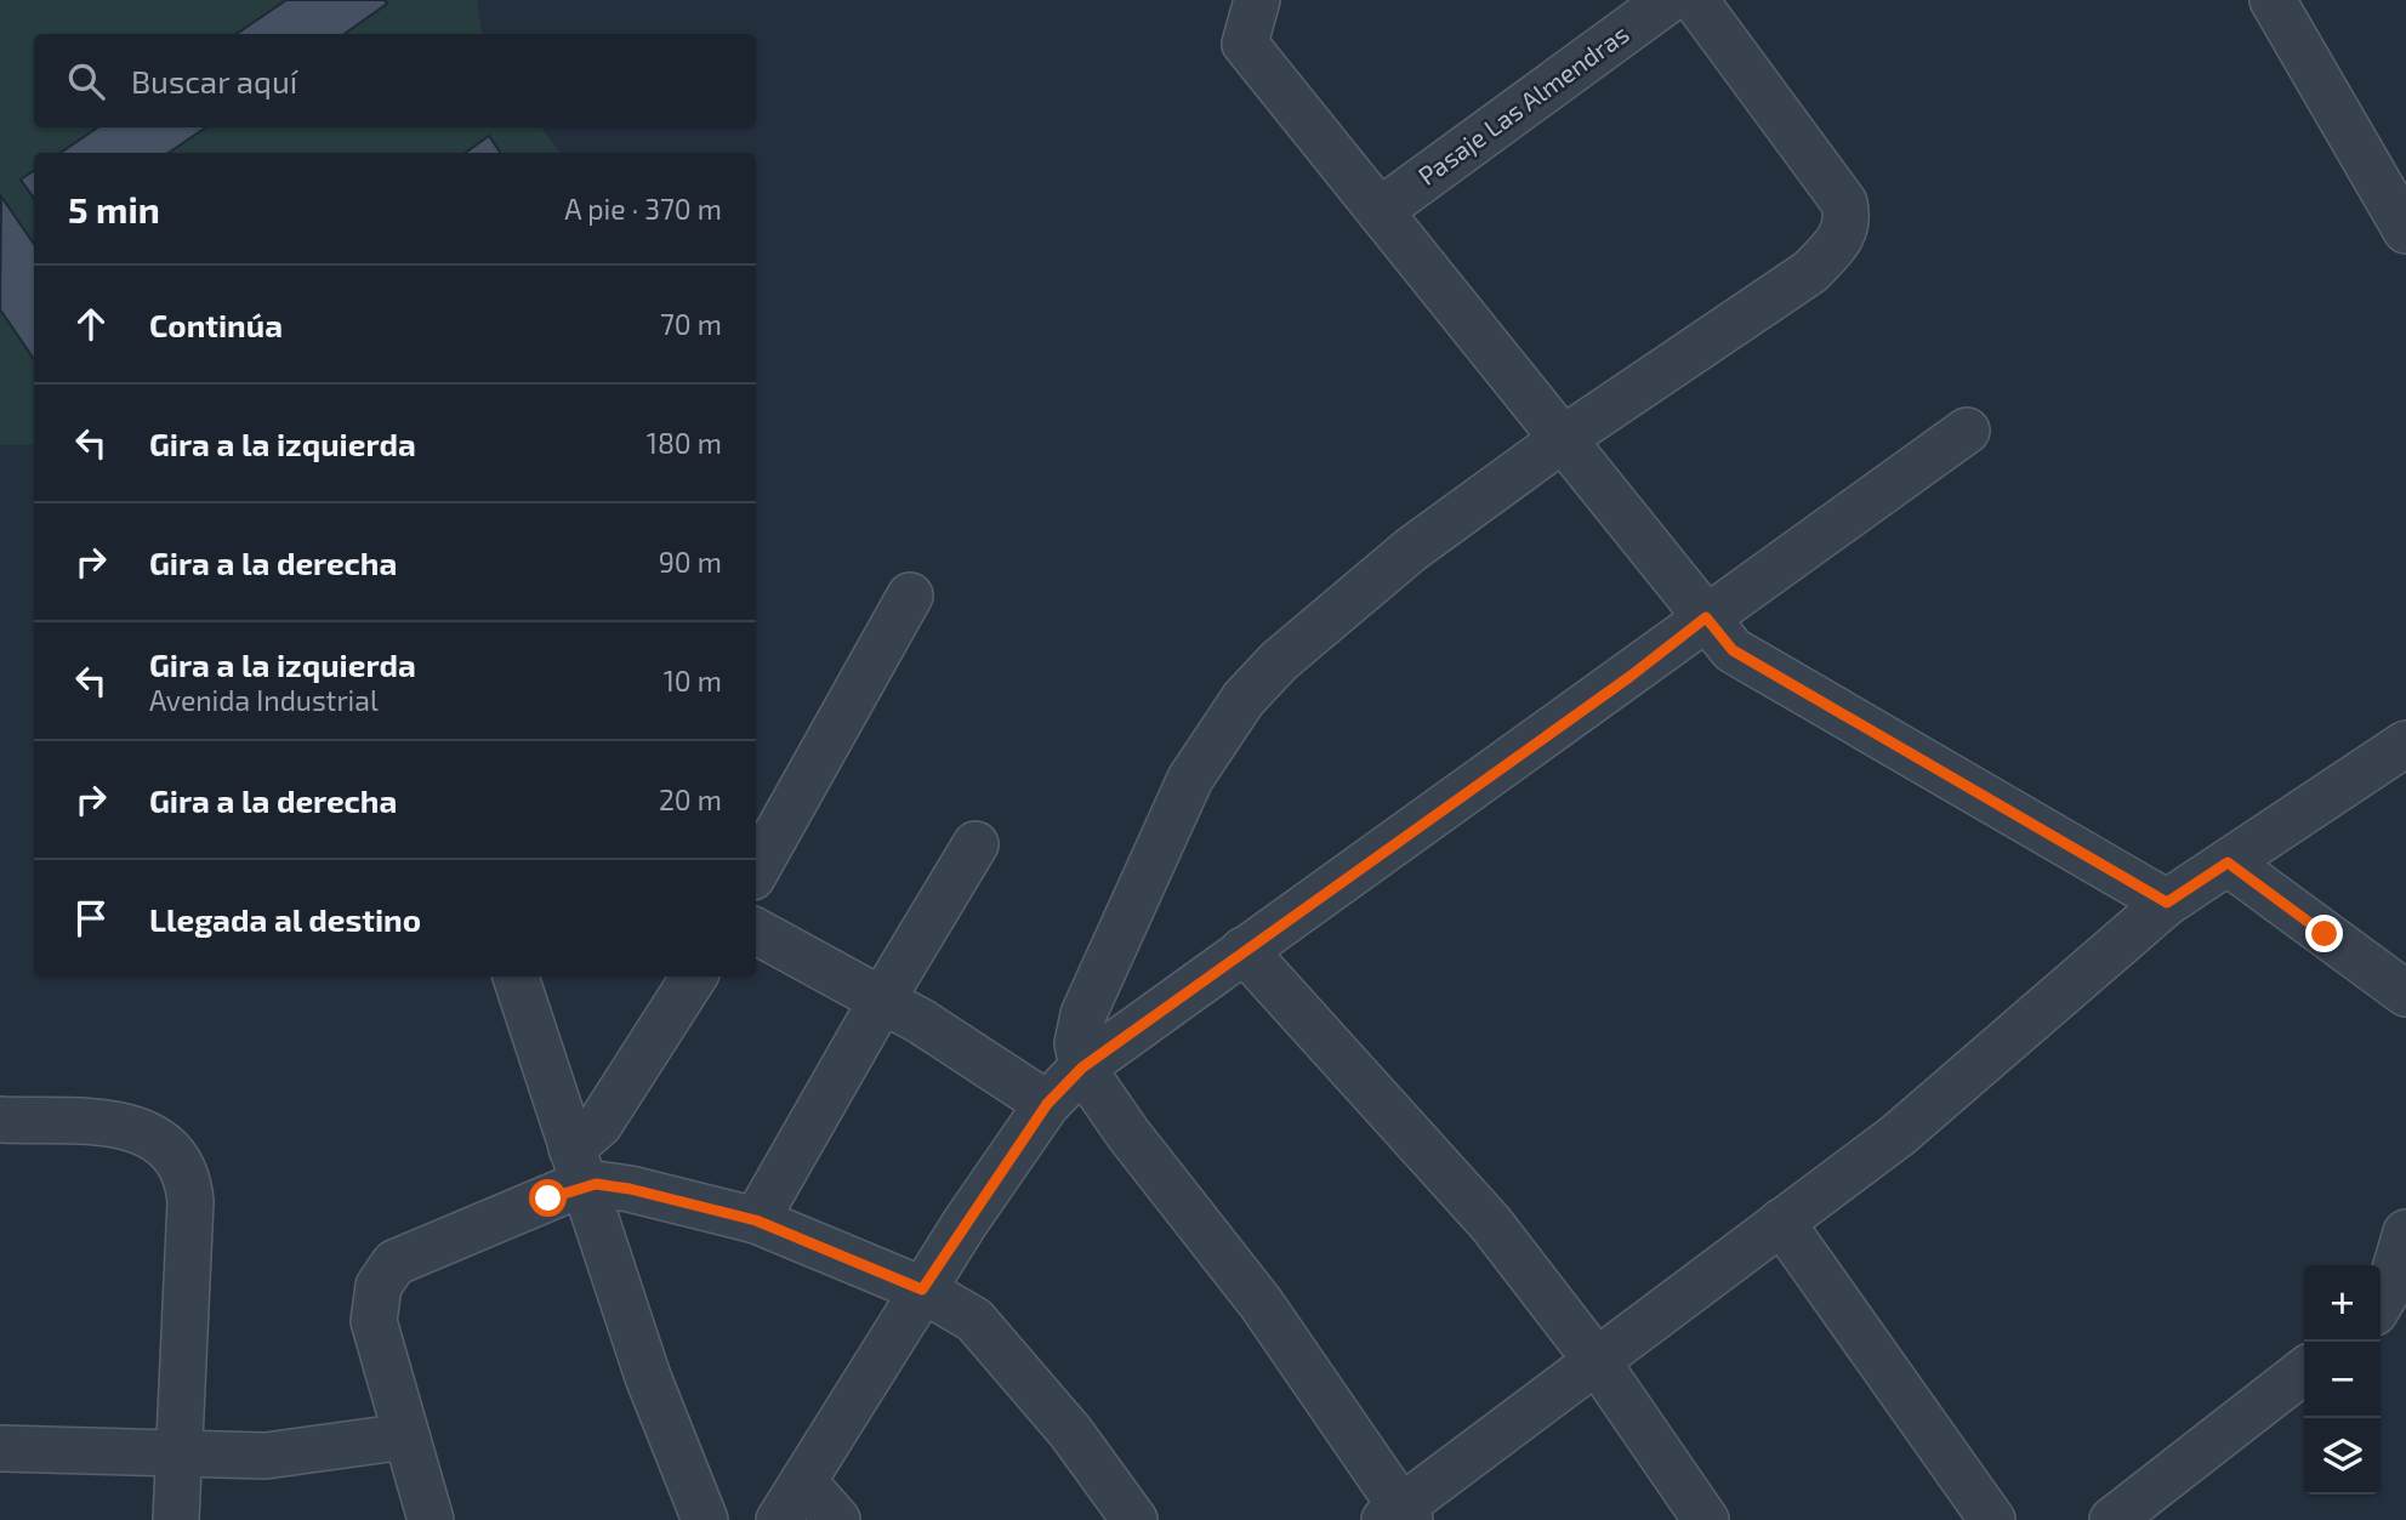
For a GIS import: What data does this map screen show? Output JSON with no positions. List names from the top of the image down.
{
  "streets": {
    "street": ["Pasaje Las Almendras"]
  },
  "page": {
    "search": "Buscar aquí",
    "heading": ["5 min", "A pie · 370 m"],
    "list": [
      ["Continúa", "70 m"],
      ["Gira a la izquierda", "180 m"],
      ["Gira a la derecha", "90 m"],
      ["Gira a la izquierda", "Avenida Industrial", "10 m"],
      ["Gira a la derecha", "20 m"],
      "Llegada al destino"
    ],
    "map_buttons": ["+", "−"]
  }
}
